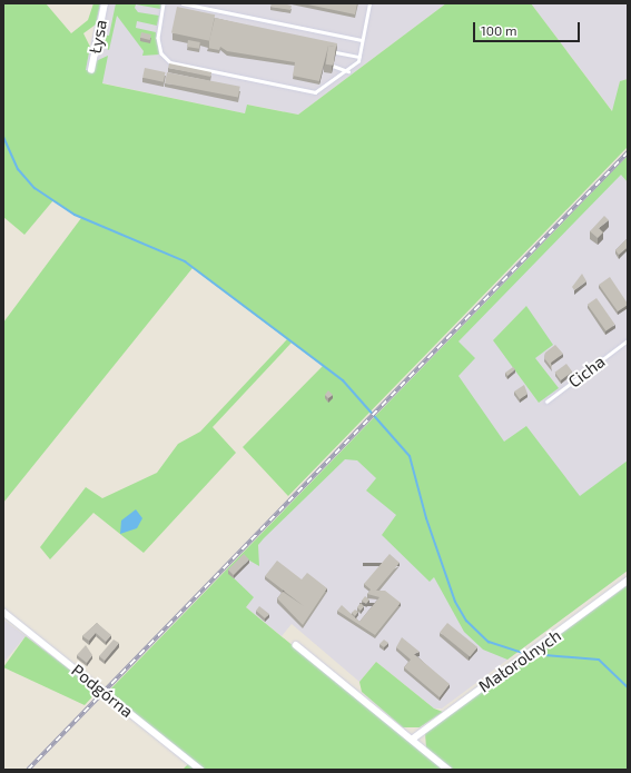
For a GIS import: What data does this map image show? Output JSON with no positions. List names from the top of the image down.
{
  "streets": {
    "street": ["Łysa", "Małorolnych", "Podgórna"],
    "lane": ["Cicha"]
  },
  "scale_bar": "100 m"
}
